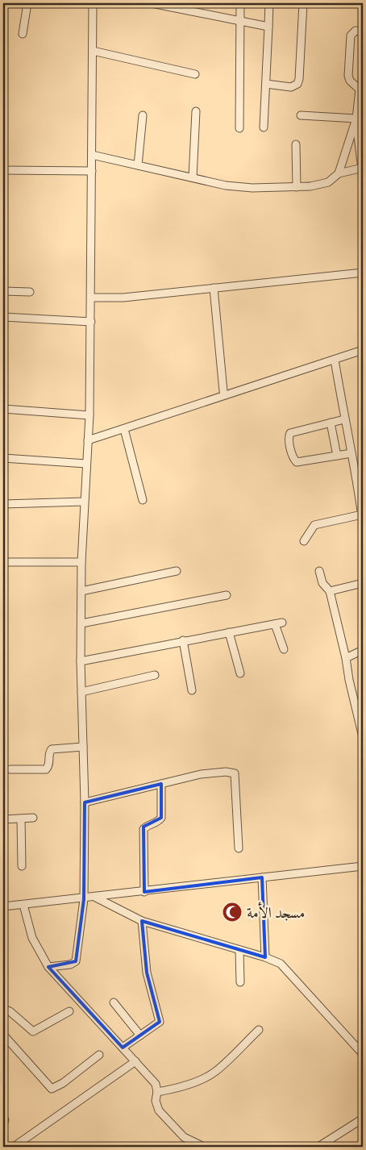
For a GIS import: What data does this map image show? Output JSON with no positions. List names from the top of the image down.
{
  "places": {
    "mosque": ["مسجد الأمة"]
  }
}
